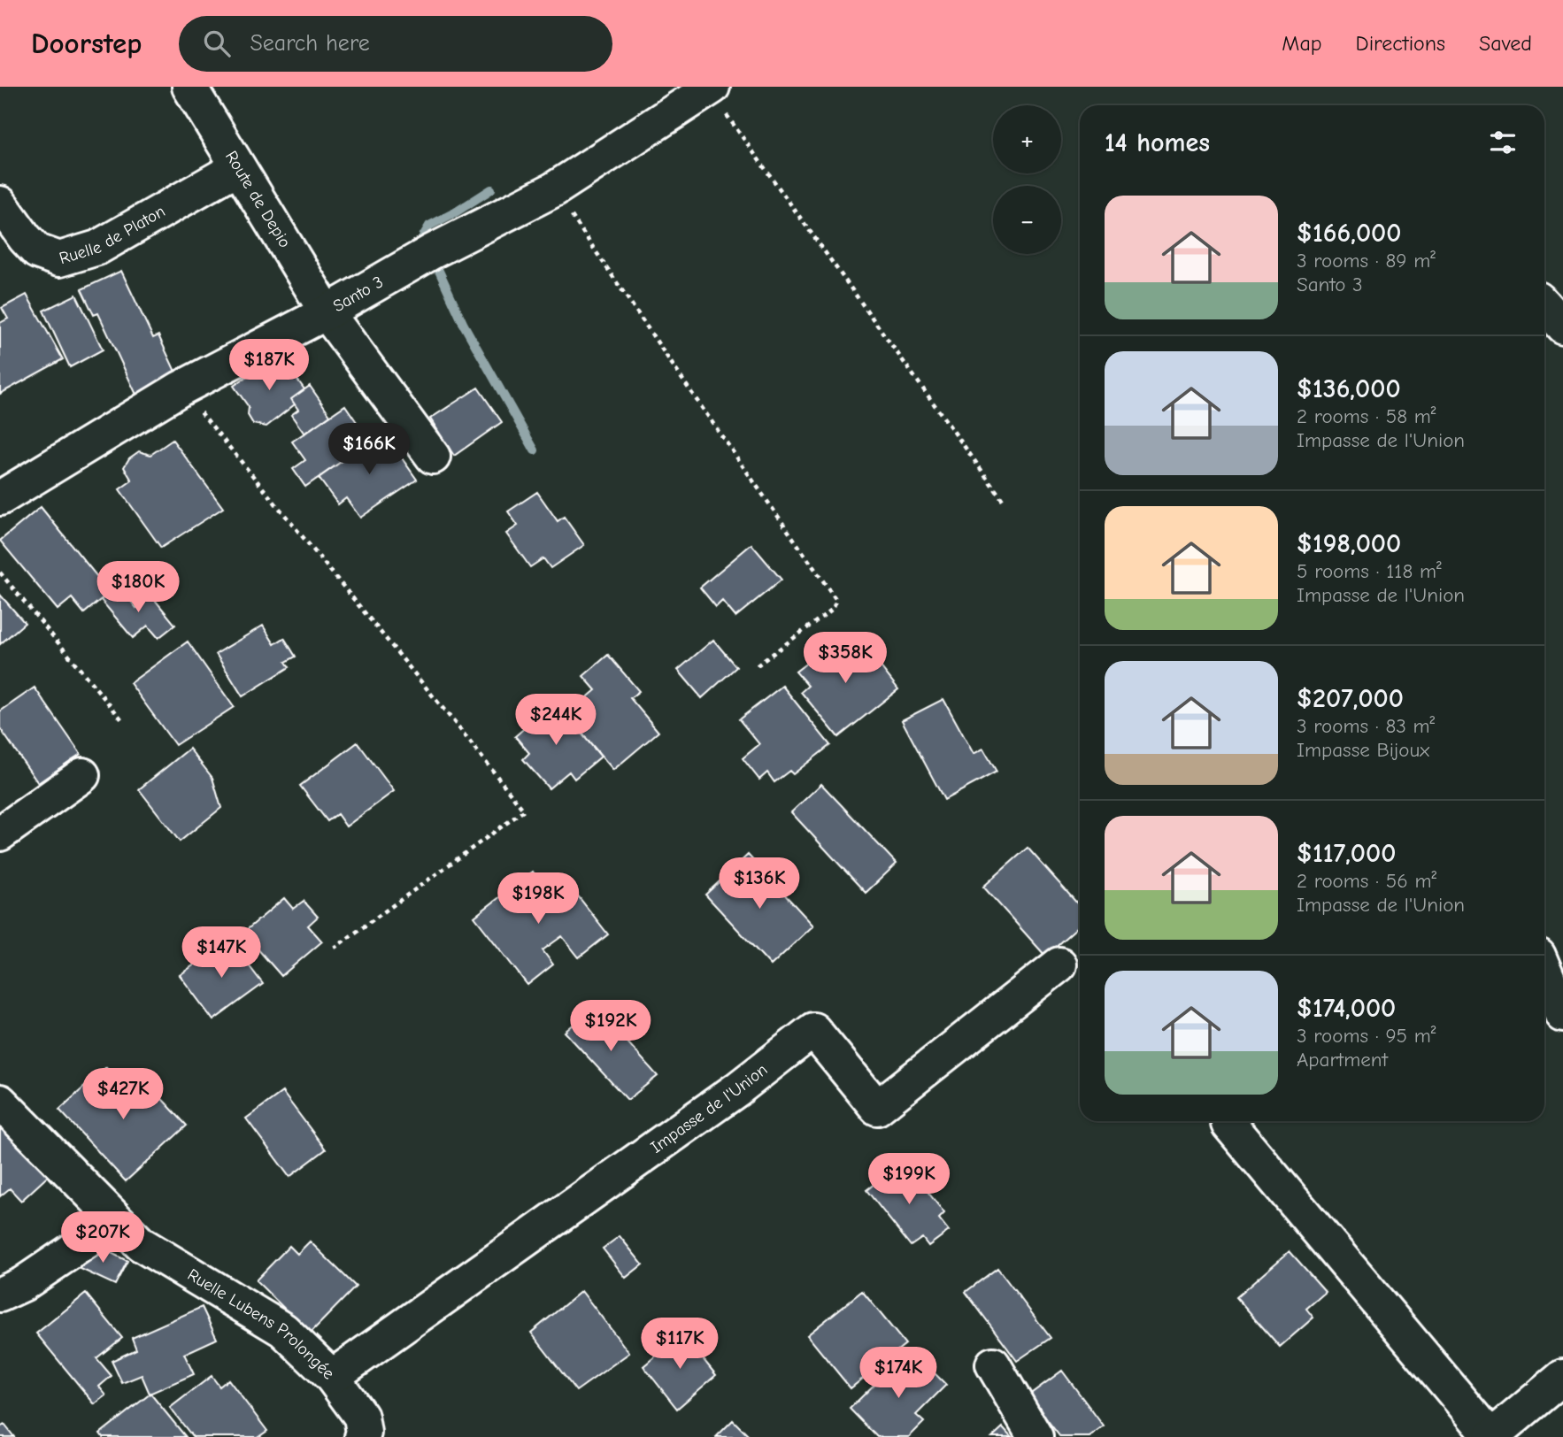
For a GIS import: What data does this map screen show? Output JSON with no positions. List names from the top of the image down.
{
  "streets": {
    "street": [
      "Route de Depio",
      "Ruelle de Platon",
      "Santo 3",
      "Impasse de l'Union",
      "Ruelle Lubens Prolongée"
    ]
  },
  "crossings": [
    ["Route de Depio", "Ruelle de Platon"],
    ["Route de Depio", "Santo 3"],
    ["Impasse de l'Union", "Ruelle Lubens Prolongée"]
  ],
  "page": {
    "header": "Doorstep",
    "search": "Search here",
    "nav": ["Map", "Directions", "Saved"],
    "map_buttons": ["+", "−"],
    "heading": "14 homes",
    "list": [
      {
        "name": "$166,000",
        "note": "3 rooms · 89 m² · Santo 3"
      },
      {
        "name": "$136,000",
        "note": "2 rooms · 58 m² · Impasse de l'Union"
      },
      {
        "name": "$198,000",
        "note": "5 rooms · 118 m² · Impasse de l'Union"
      },
      {
        "name": "$207,000",
        "note": "3 rooms · 83 m² · Impasse Bijoux"
      },
      {
        "name": "$117,000",
        "note": "2 rooms · 56 m² · Impasse de l'Union"
      },
      {
        "name": "$174,000",
        "note": "3 rooms · 95 m² · Apartment"
      }
    ],
    "price": [
      "$187K",
      "$166K",
      "$180K",
      "$358K",
      "$244K",
      "$136K",
      "$198K",
      "$147K",
      "$192K",
      "$427K",
      "$199K",
      "$207K",
      "$117K",
      "$174K"
    ]
  }
}
